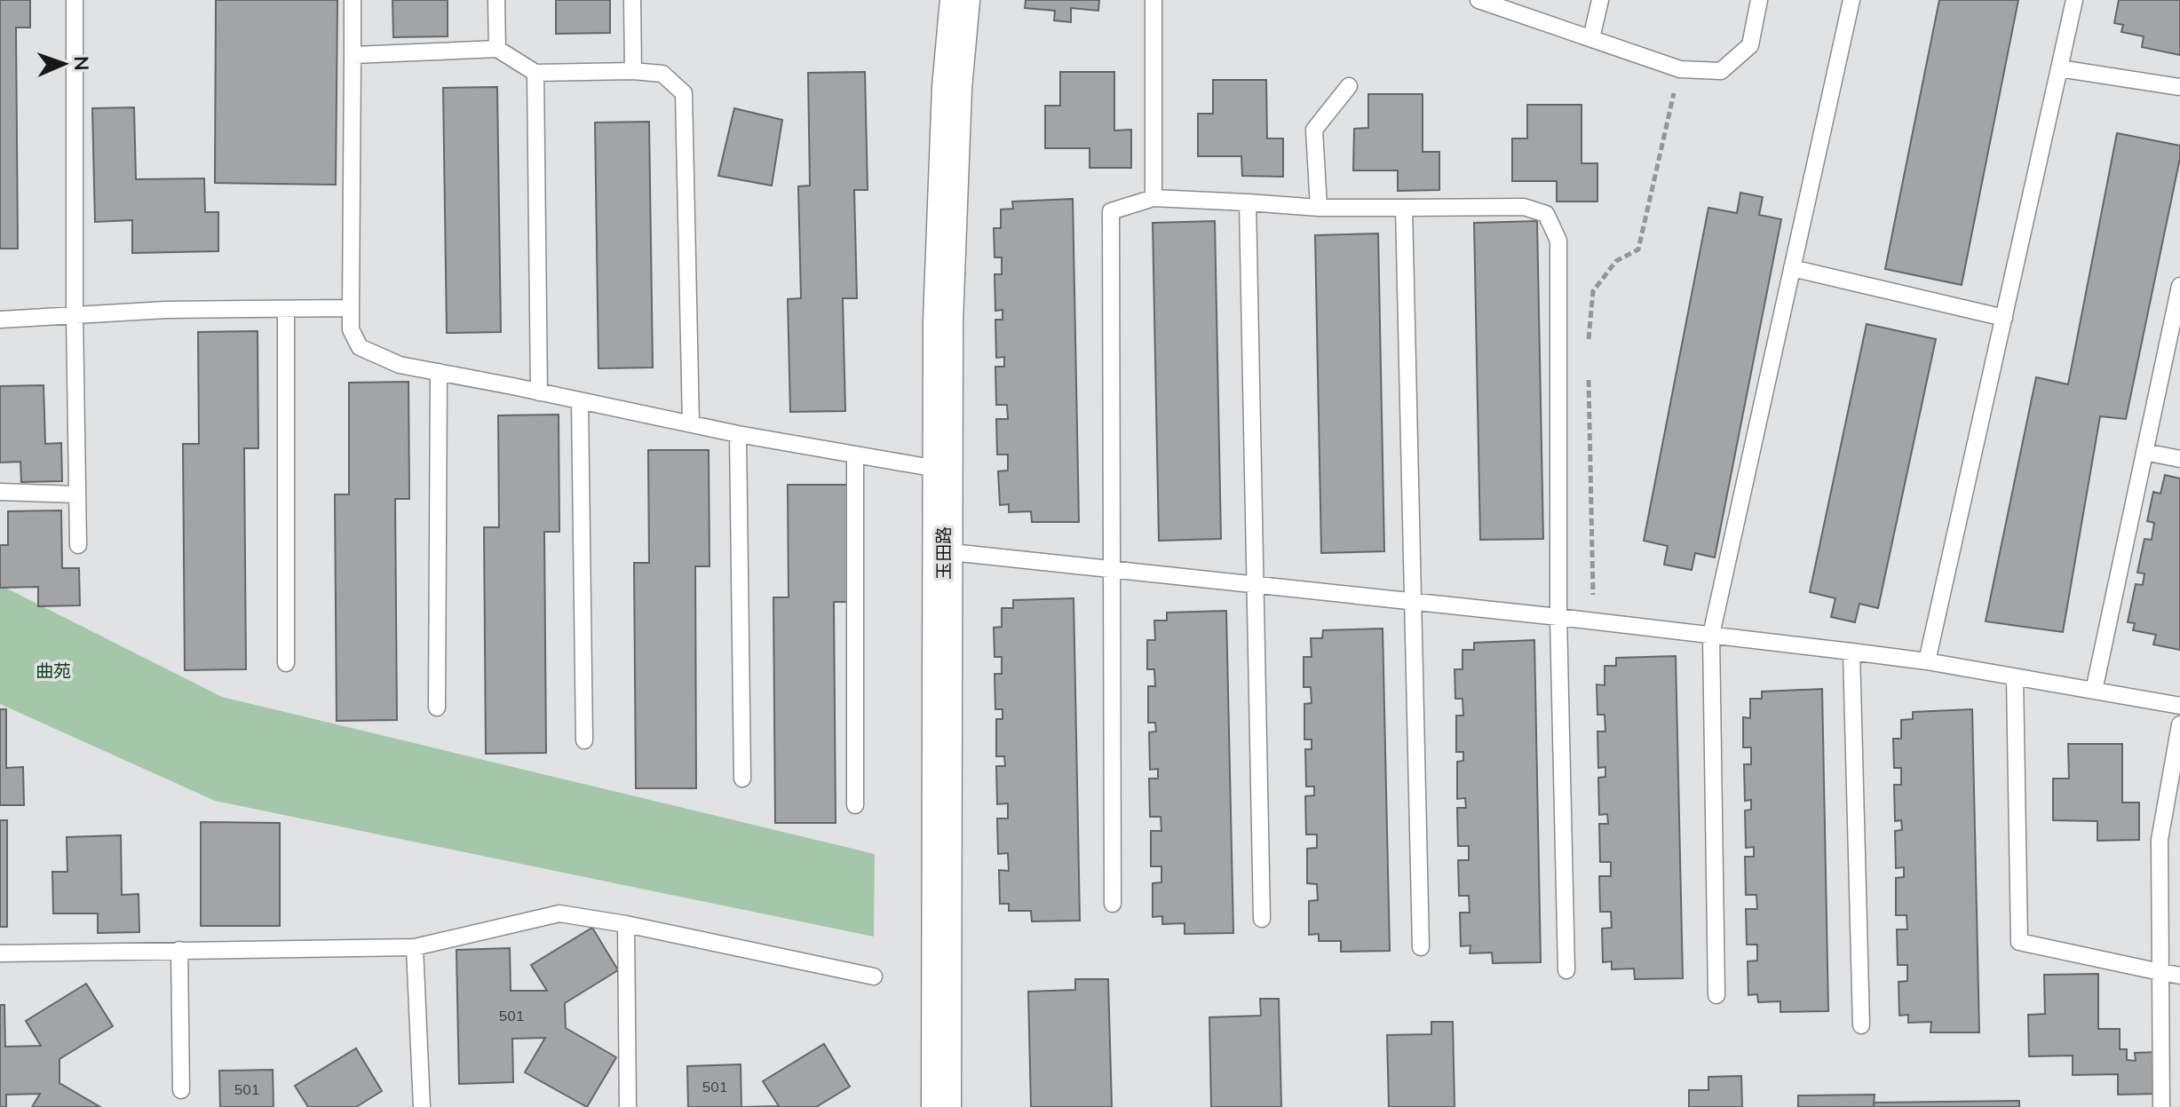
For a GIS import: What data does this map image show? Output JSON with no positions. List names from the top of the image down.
{
  "streets": {
    "street": ["玉田路"]
  },
  "parks": ["曲苑"],
  "house_numbers": ["501", "501", "501"],
  "north": "right"
}
